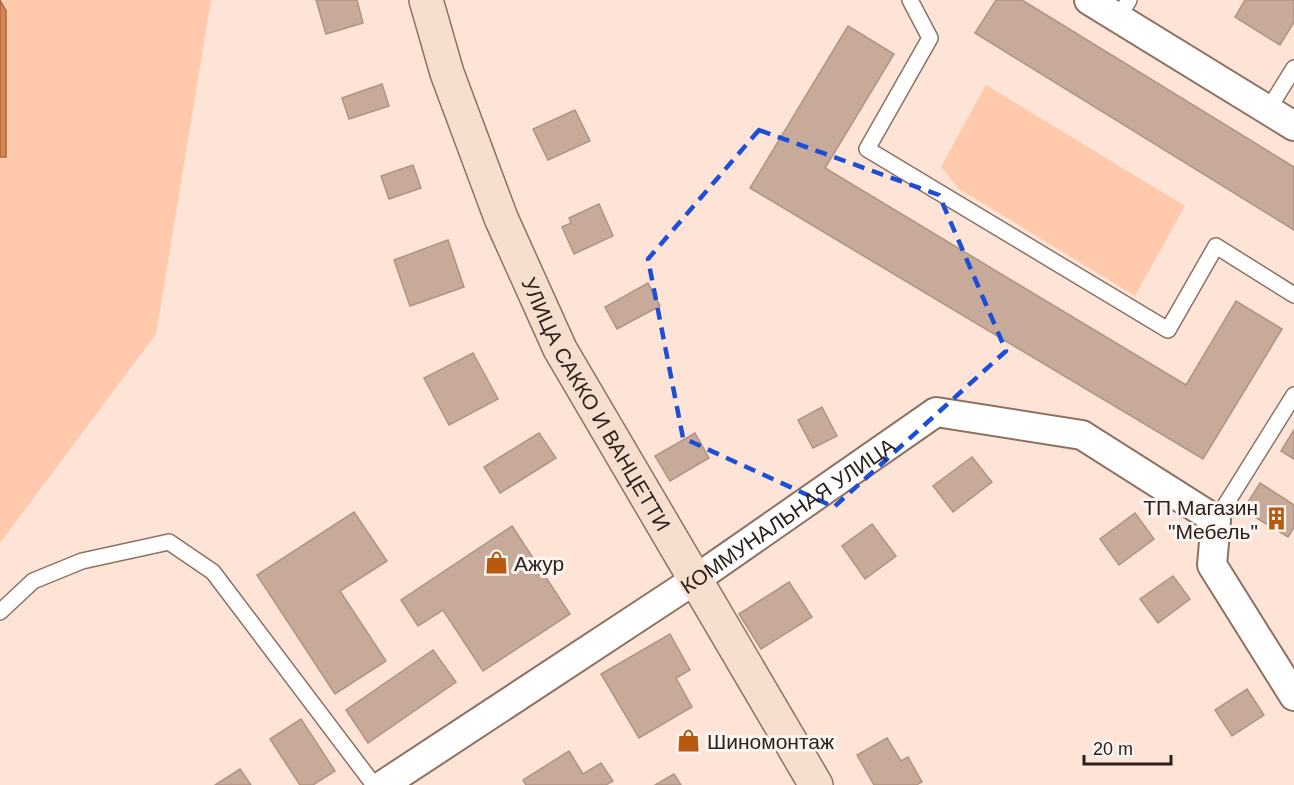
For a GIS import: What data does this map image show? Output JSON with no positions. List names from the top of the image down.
{
  "streets": {
    "street": ["УЛИЦА САККО И ВАНЦЕТТИ", "КОММУНАЛЬНАЯ УЛИЦА"]
  },
  "crossings": [
    ["УЛИЦА САККО И ВАНЦЕТТИ", "КОММУНАЛЬНАЯ УЛИЦА"]
  ],
  "places": {
    "building": ["ТП Магазин \"Мебель\""],
    "shop": ["Ажур", "Шиномонтаж"]
  },
  "scale_bar": "20 m"
}
